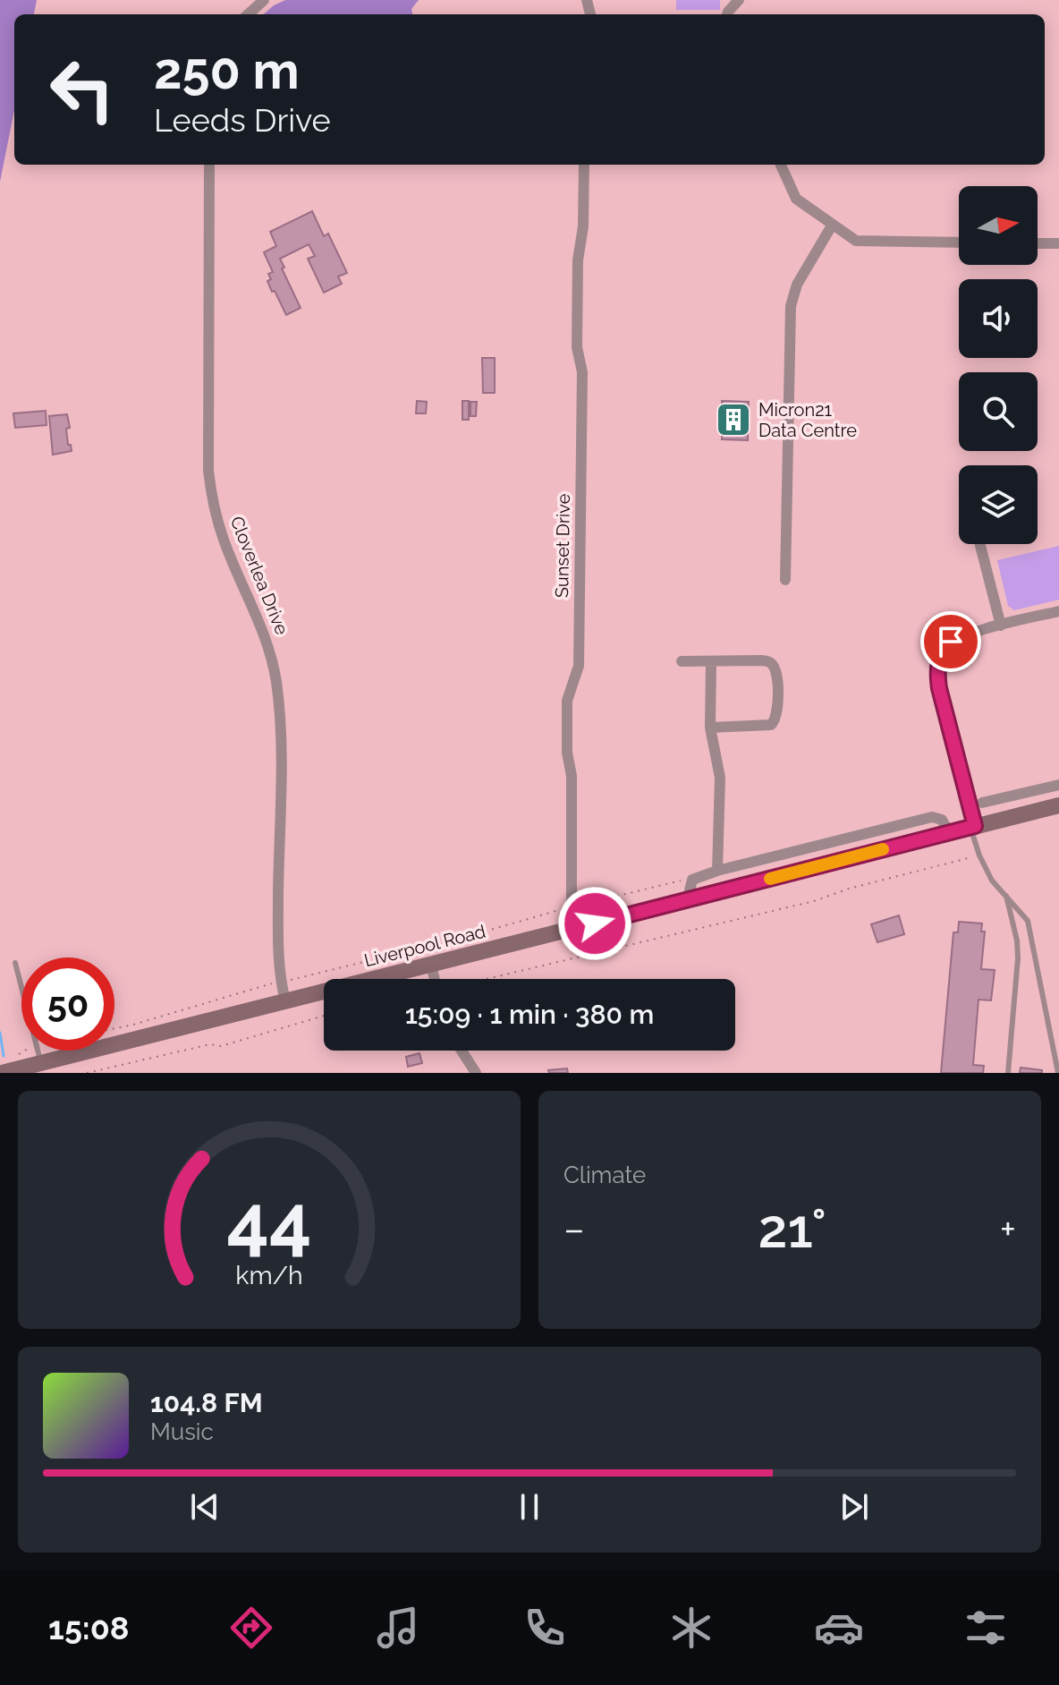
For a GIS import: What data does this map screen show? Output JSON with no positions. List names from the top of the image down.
{
  "streets": {
    "main road": ["Liverpool Road"],
    "street": ["Sunset Drive", "Cloverlea Drive"]
  },
  "crossings": [
    ["Sunset Drive", "Liverpool Road"],
    ["Cloverlea Drive", "Liverpool Road"]
  ],
  "places": {
    "building": ["Micron21 Data Centre"]
  },
  "north": "right",
  "page": {
    "turn": ["250 m", "Leeds Drive"],
    "limit": "50",
    "trip": "15:09 · 1 min · 380 m",
    "tile": "Climate",
    "heat": ["−", "21°", "+"],
    "song": ["104.8 FM", "Music"],
    "tabs": "15:08",
    "gauge": ["44", "km/h"]
  }
}
